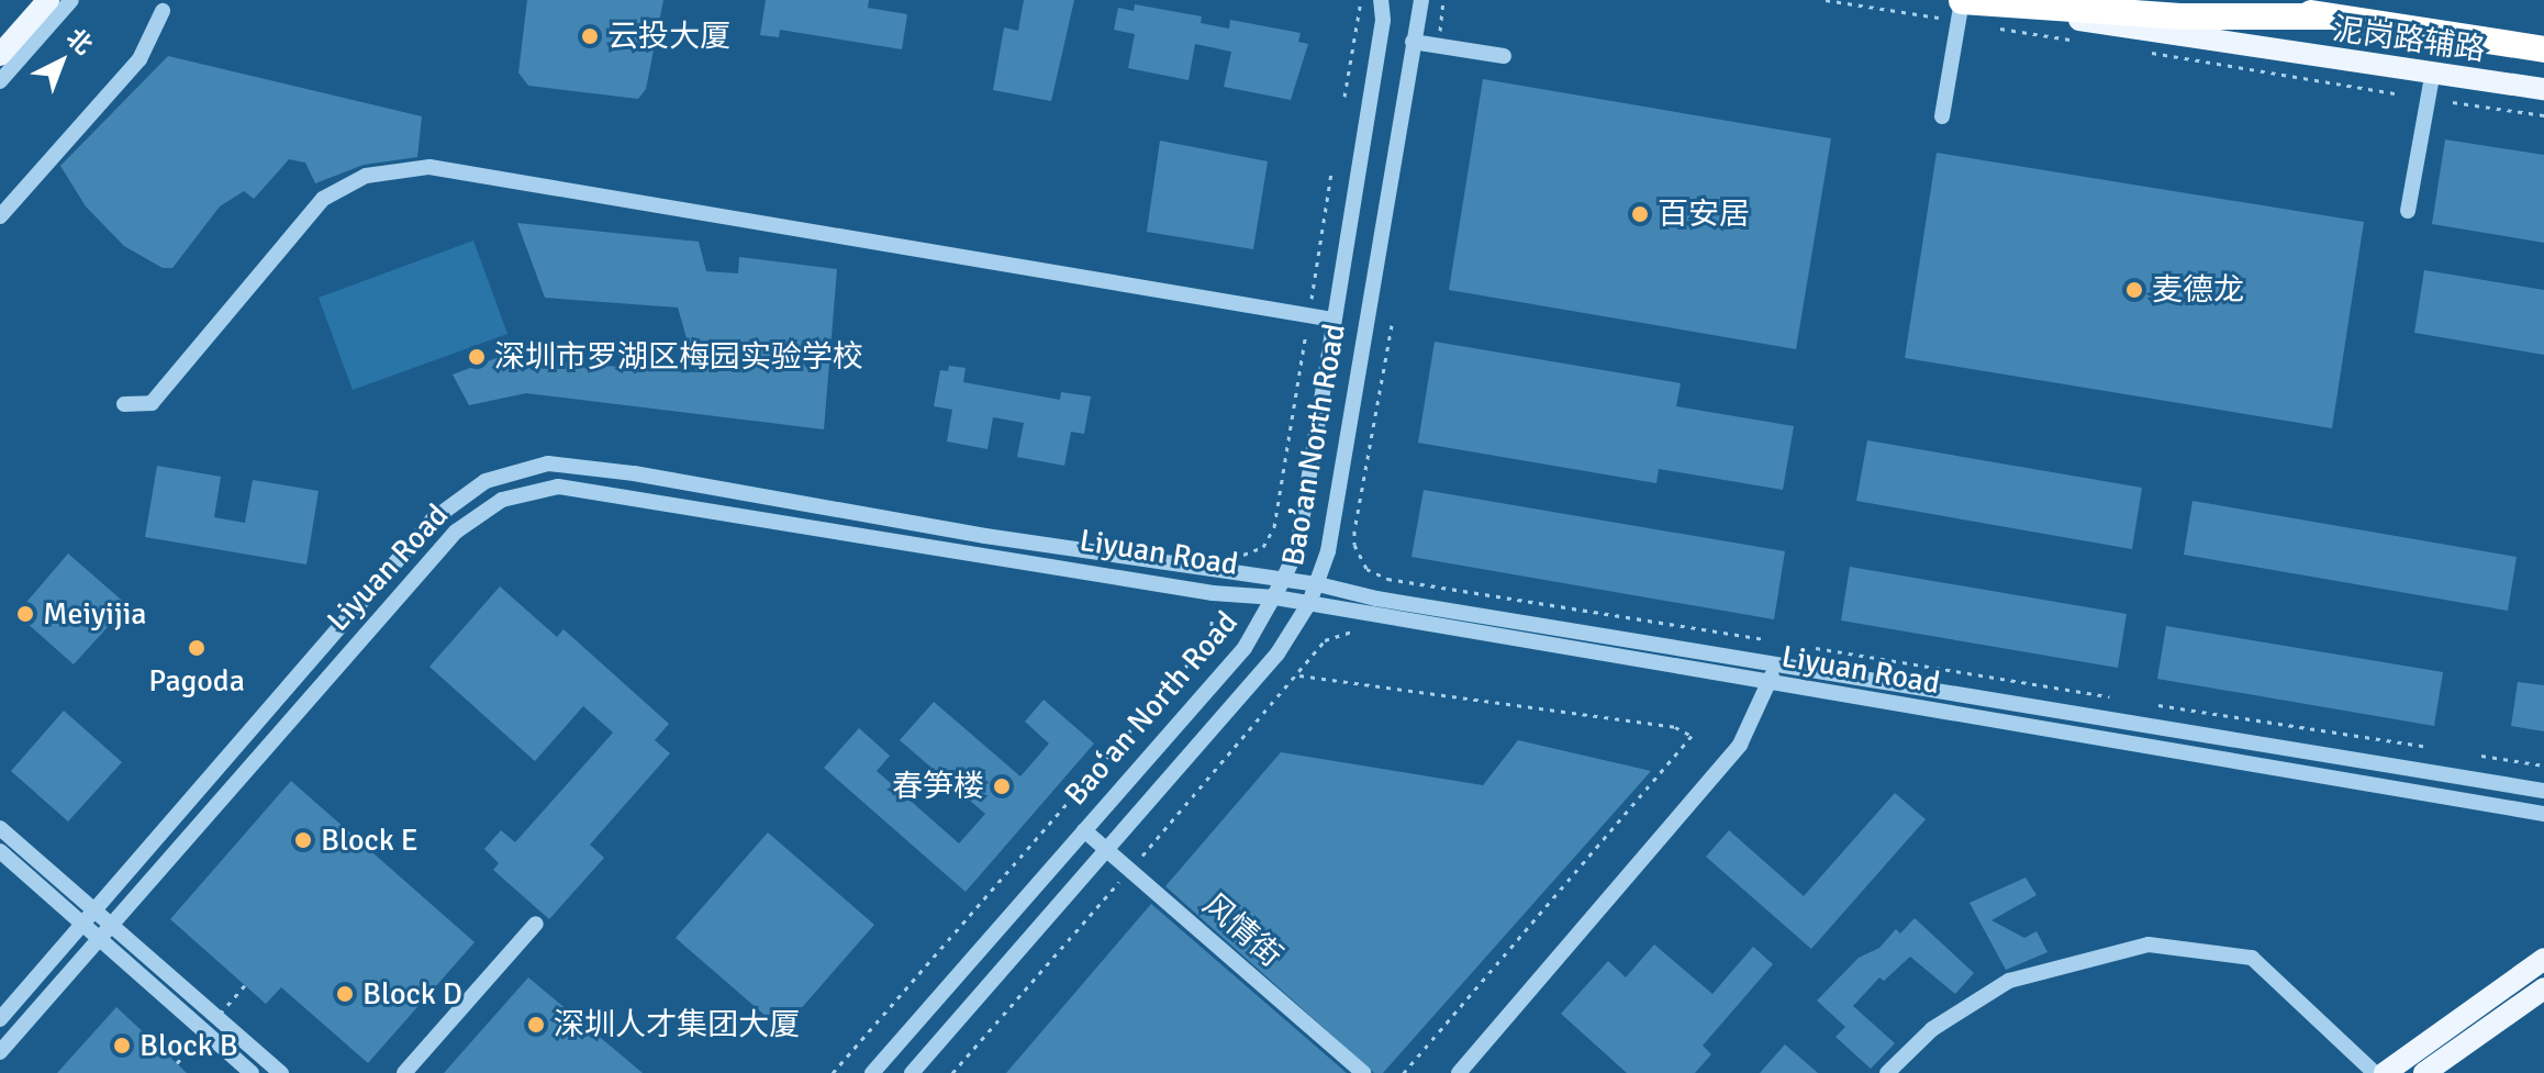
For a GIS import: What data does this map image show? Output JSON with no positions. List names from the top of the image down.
{
  "streets": {
    "main road": ["泥岗路辅路"],
    "street": [
      "Bao’an North Road",
      "Liyuan Road",
      "Bao‘an North Road",
      "风情街"
    ]
  },
  "crossings": [
    ["Bao’an North Road", "Liyuan Road"],
    ["Bao’an North Road", "风情街"],
    ["Liyuan Road", "Bao‘an North Road"],
    ["Bao‘an North Road", "风情街"]
  ],
  "places": [
    "云投大厦",
    "百安居",
    "麦德龙",
    "深圳市罗湖区梅园实验学校",
    "Meiyijia",
    "Pagoda",
    "春笋楼",
    "Block E",
    "Block D",
    "深圳人才集团大厦",
    "Block B"
  ],
  "north": "top right"
}
